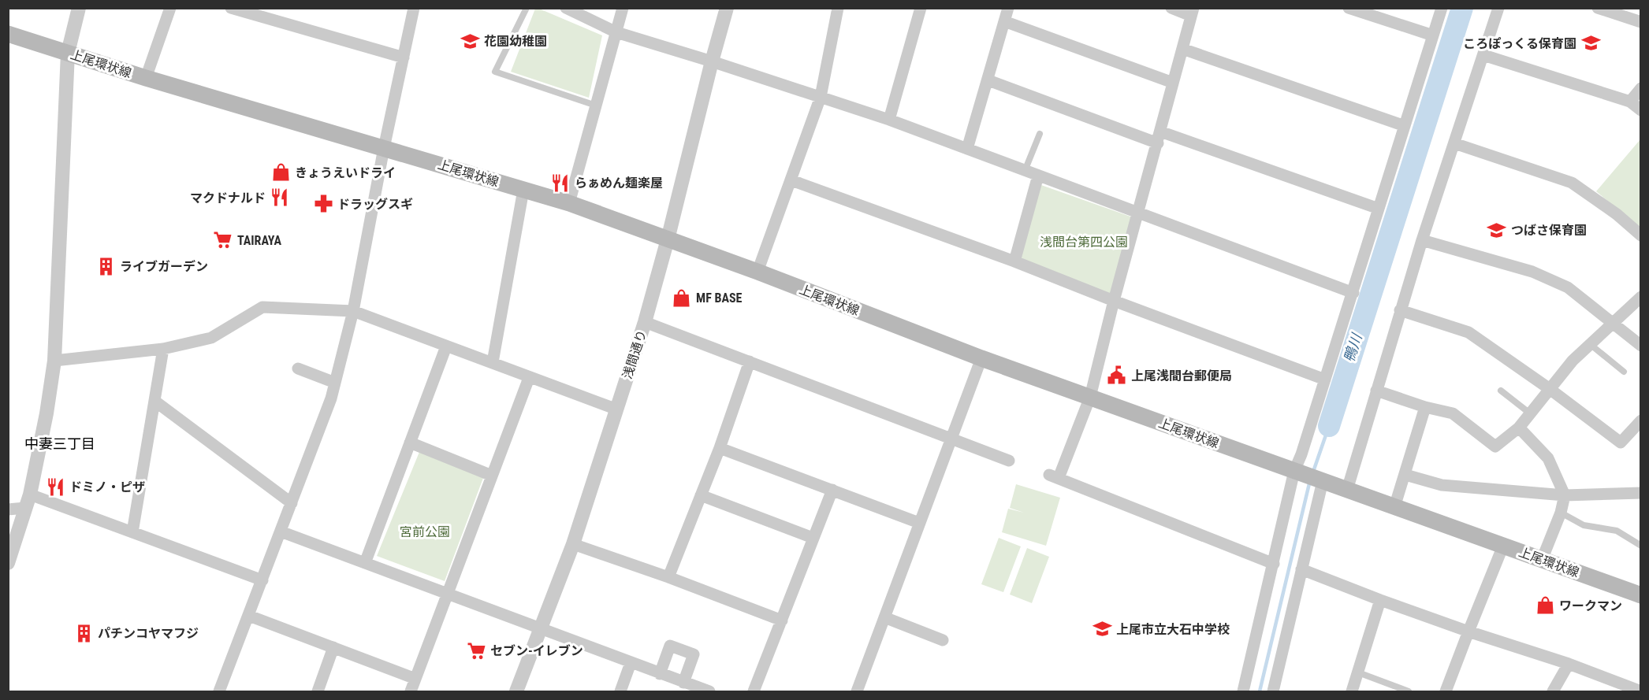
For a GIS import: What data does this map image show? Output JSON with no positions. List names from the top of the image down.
{
  "streets": {
    "main road": ["上尾環状線"],
    "street": ["浅間通り"]
  },
  "crossings": [
    ["上尾環状線", "浅間通り"]
  ],
  "districts": ["中妻三丁目"],
  "water": ["鴨川"],
  "parks": ["浅間台第四公園", "宮前公園"],
  "places": {
    "school or university": [
      "花園幼稚園",
      "ころぽっくる保育園",
      "つばさ保育園",
      "上尾市立大石中学校"
    ],
    "shop": ["きょうえいドライ", "MF BASE", "ワークマン"],
    "restaurant": ["らぁめん麺楽屋", "マクドナルド", "ドミノ・ピザ"],
    "pharmacy": ["ドラッグスギ"],
    "supermarket": ["TAIRAYA", "セブン-イレブン"],
    "building": ["ライブガーデン", "パチンコヤマフジ"],
    "public building": ["上尾浅間台郵便局"]
  }
}
